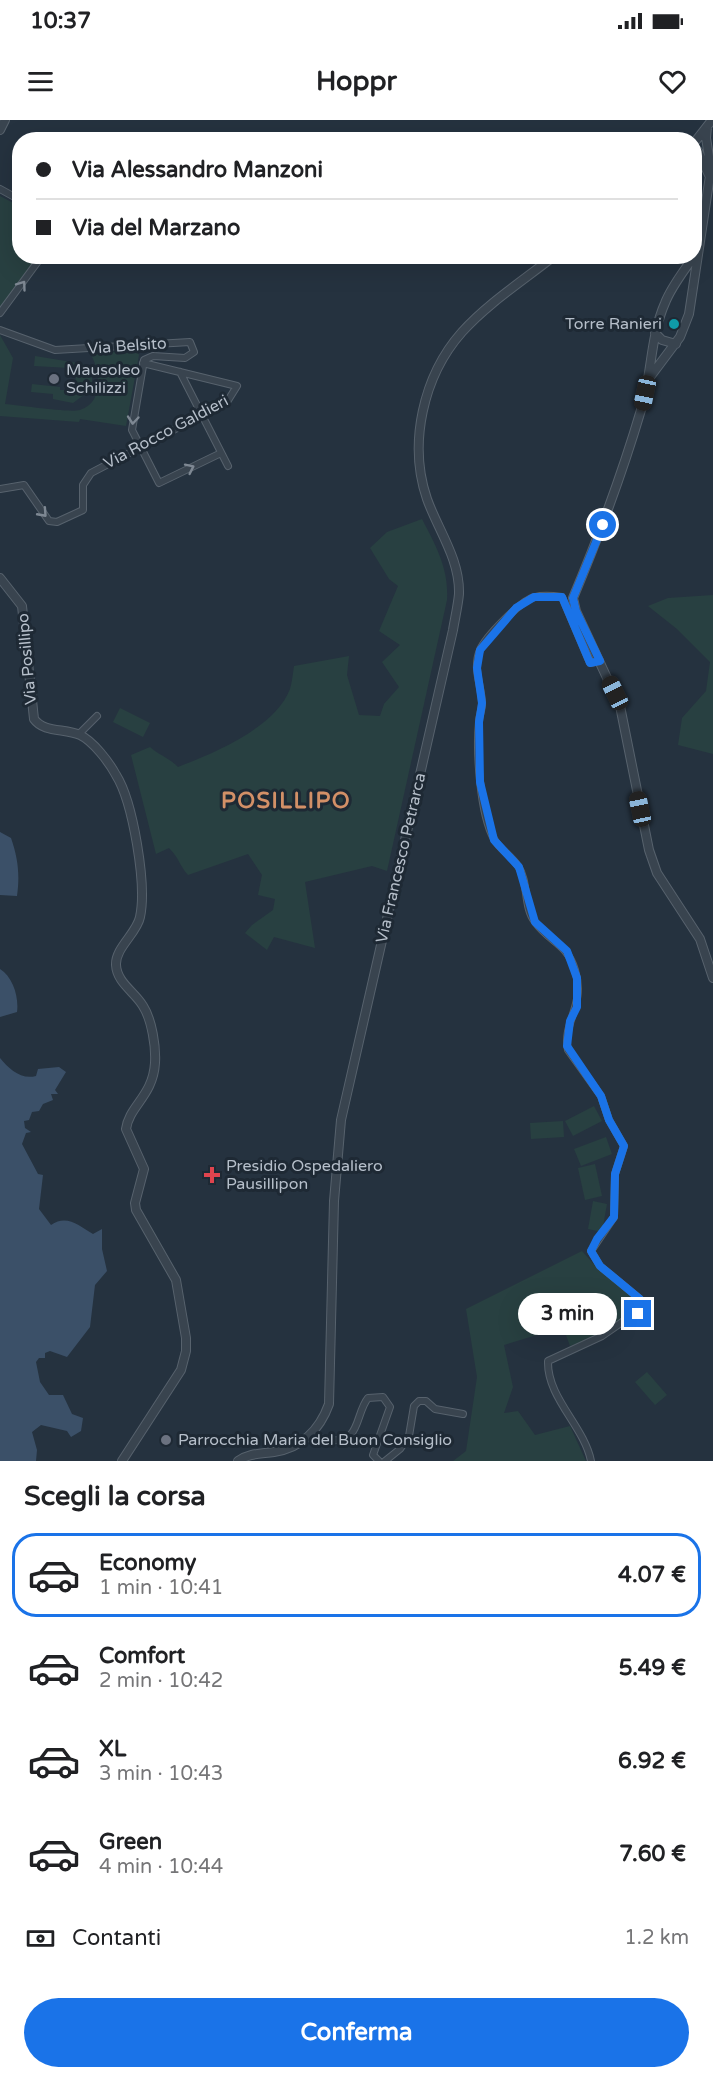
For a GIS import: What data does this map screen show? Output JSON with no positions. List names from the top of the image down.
{
  "streets": {
    "street": [
      "Via Belsito",
      "Via Rocco Galdieri",
      "Via Posillipo",
      "Via Francesco Petrarca"
    ]
  },
  "districts": ["POSILLIPO"],
  "places": {
    "other": ["Torre Ranieri", "Mausoleo Schilizzi", "Parrocchia Maria del Buon Consiglio"],
    "health": ["Presidio Ospedaliero Pausillipon"]
  },
  "page": {
    "status": "10:37",
    "header": "Hoppr",
    "banner": ["Via Alessandro Manzoni", "Via del Marzano"],
    "bubble": "3 min",
    "heading": "Scegli la corsa",
    "list": [
      {
        "name": "Economy",
        "note": "1 min · 10:41",
        "value": "4.07 €"
      },
      {
        "name": "Comfort",
        "note": "2 min · 10:42",
        "value": "5.49 €"
      },
      {
        "name": "XL",
        "note": "3 min · 10:43",
        "value": "6.92 €"
      },
      {
        "name": "Green",
        "note": "4 min · 10:44",
        "value": "7.60 €"
      }
    ],
    "pay": ["Contanti", "1.2 km"],
    "buttons": "Conferma"
  }
}
